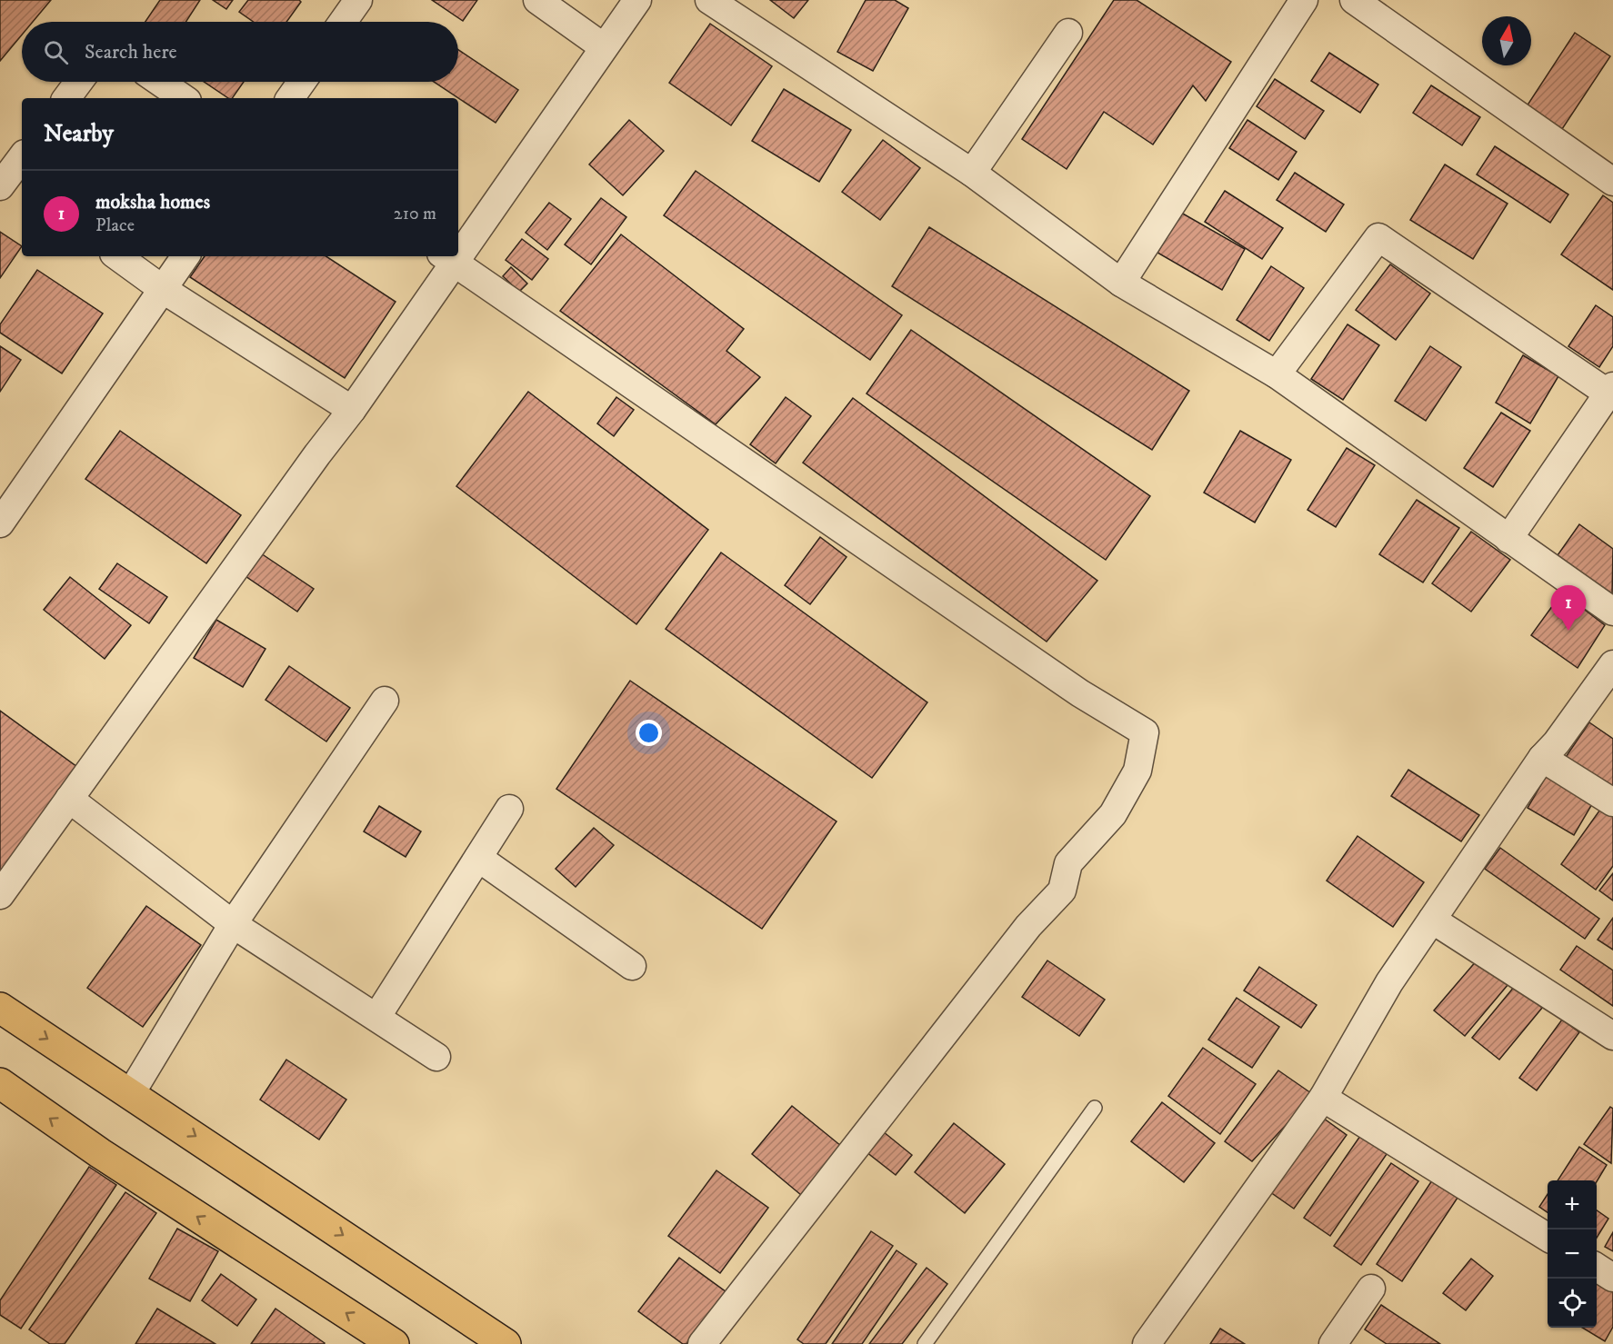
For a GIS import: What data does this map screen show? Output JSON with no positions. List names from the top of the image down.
{
  "north": "top",
  "page": {
    "search": "Search here",
    "heading": "Nearby",
    "list": [
      {
        "mark": "1",
        "name": "moksha homes",
        "note": "Place",
        "value": "210 m"
      }
    ],
    "pins": "1",
    "map_buttons": ["+", "−"]
  }
}
